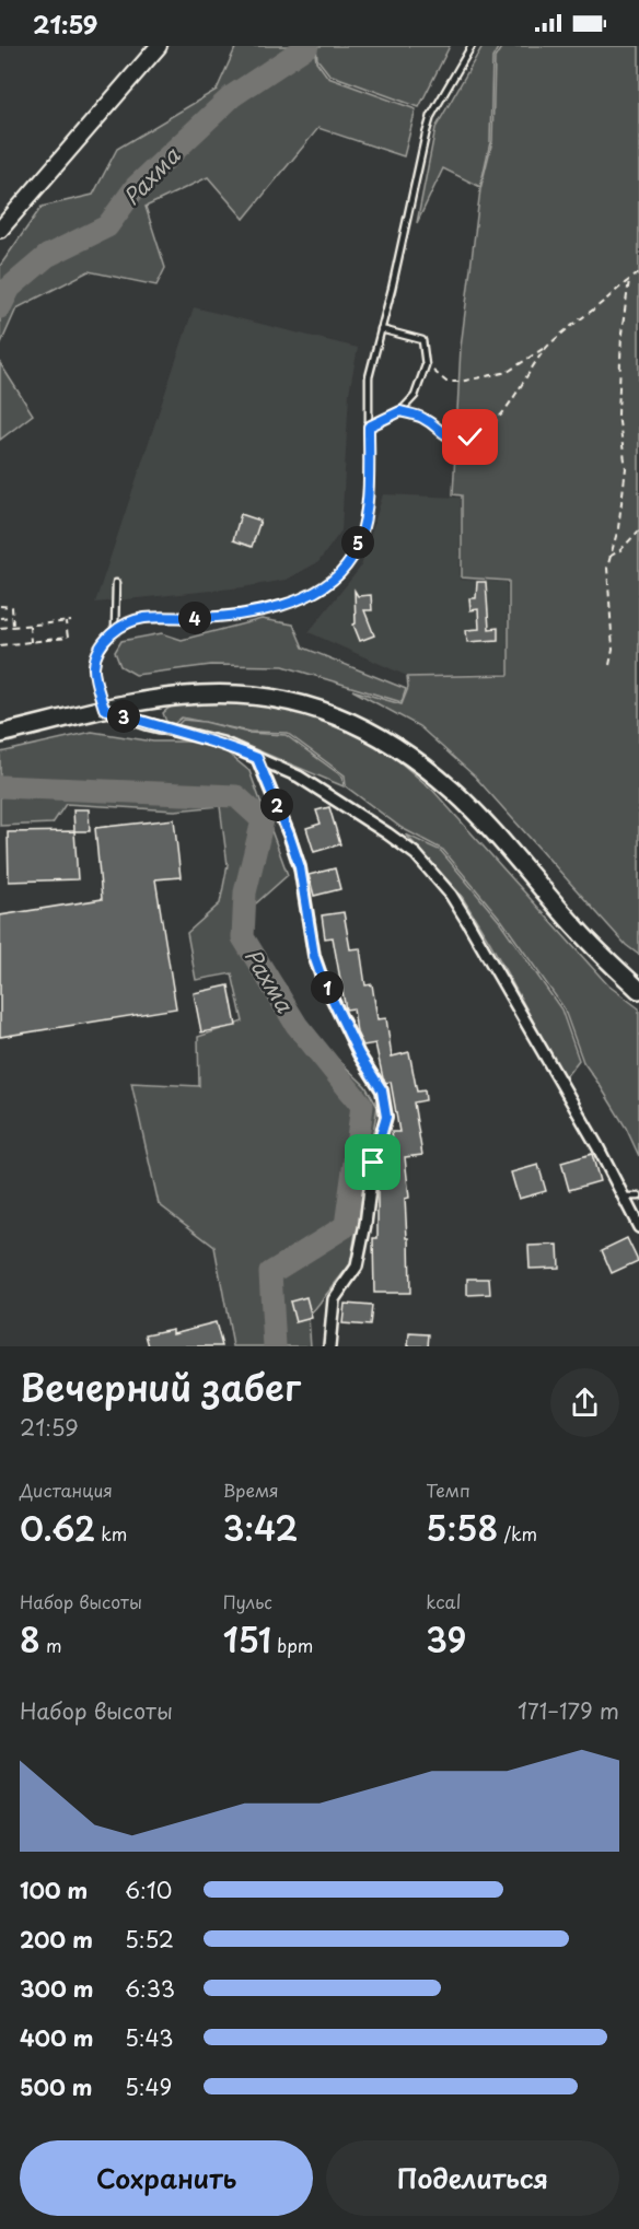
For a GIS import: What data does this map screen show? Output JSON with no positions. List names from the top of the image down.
{
  "water": ["Рахма"],
  "page": {
    "status": "21:59",
    "pins": [
      "5",
      "4",
      "3",
      "2",
      "1"
    ],
    "heading": ["Вечерний забег", "21:59"],
    "stats": [
      ["Дистанция", "0.62 km"],
      ["Время", "3:42"],
      ["Темп", "5:58 /km"],
      ["Набор высоты", "8 m"],
      ["Пульс", "151 bpm"],
      ["kcal", "39"]
    ],
    "chart": ["Набор высоты", "171–179 m"],
    "list": [
      {
        "name": "100 m",
        "note": "6:10"
      },
      {
        "name": "200 m",
        "note": "5:52"
      },
      {
        "name": "300 m",
        "note": "6:33"
      },
      {
        "name": "400 m",
        "note": "5:43"
      },
      {
        "name": "500 m",
        "note": "5:49"
      }
    ],
    "buttons": ["Сохранить", "Поделиться"]
  }
}
